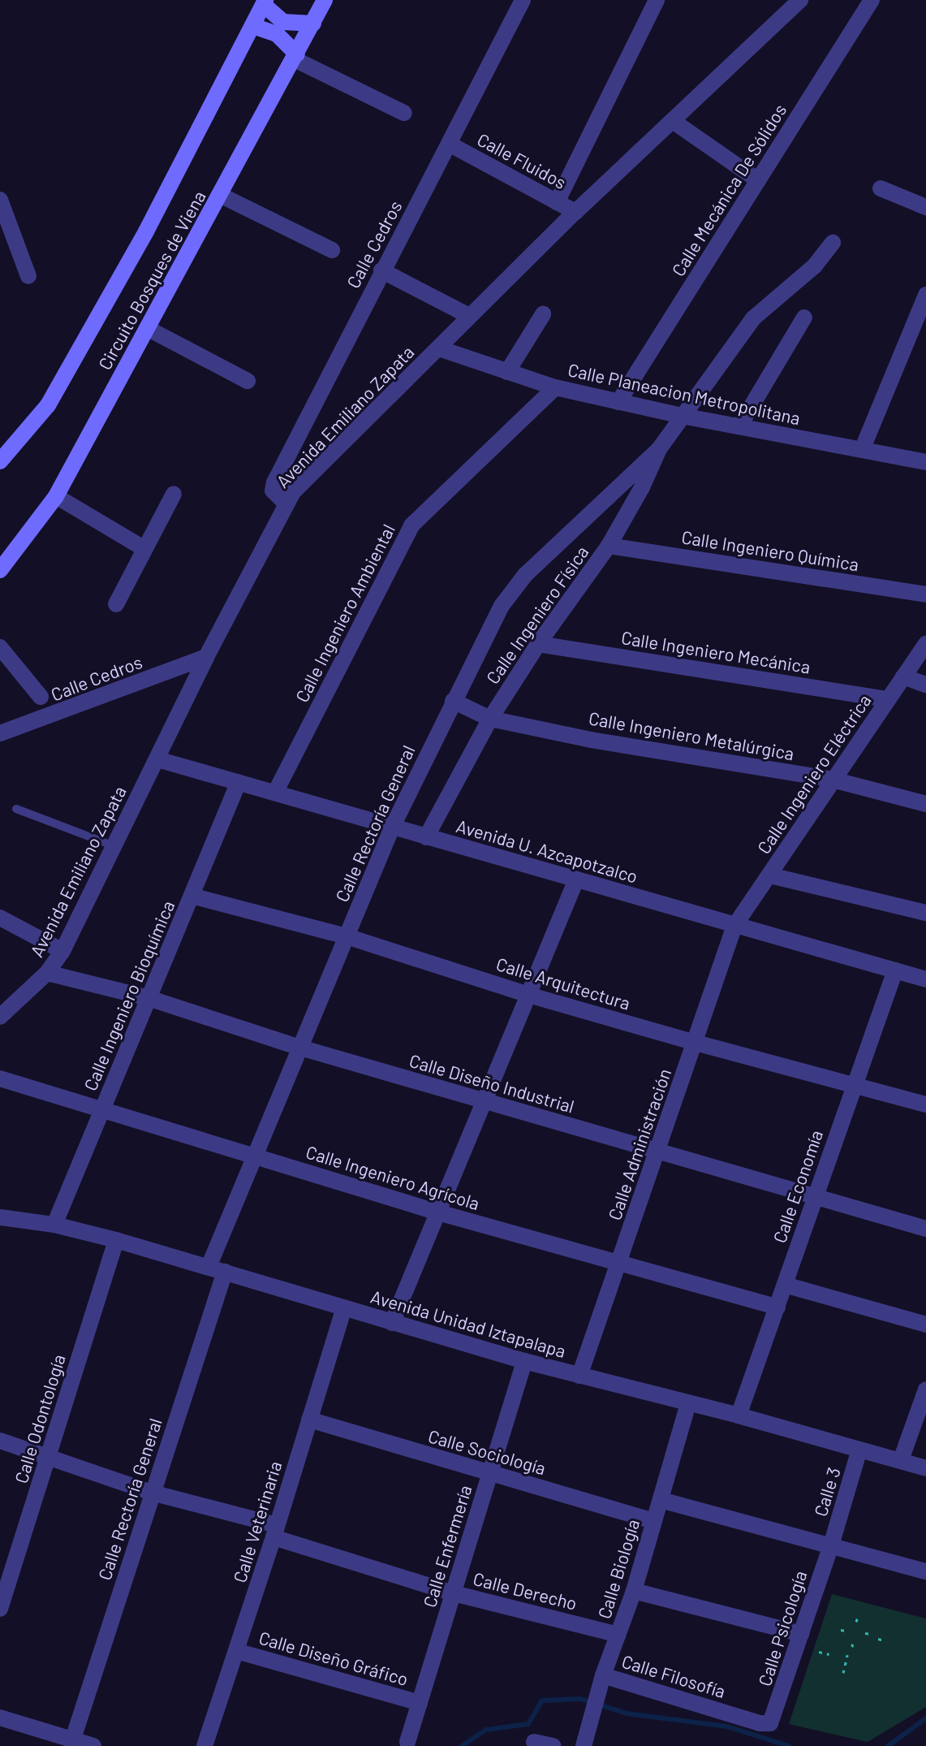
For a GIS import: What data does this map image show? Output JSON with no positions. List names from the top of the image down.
{
  "streets": {
    "main road": ["Circuito Bosques de Viena"],
    "street": [
      "Calle Fluidos",
      "Calle Mecánica De Sólidos",
      "Calle Cedros",
      "Calle Planeacion Metropolitana",
      "Avenida Emiliano Zapata",
      "Calle Ingeniero Química",
      "Calle Ingeniero Ambiental",
      "Calle Ingeniero Física",
      "Calle Ingeniero Mecánica",
      "Calle Ingeniero Metalúrgica",
      "Calle Ingeniero Eléctrica",
      "Calle Rectoría General",
      "Avenida U. Azcapotzalco",
      "Calle Arquitectura",
      "Calle Ingeniero Bioquímica",
      "Calle Diseño Industrial",
      "Calle Administración",
      "Calle Ingeniero Agrícola",
      "Calle Economía",
      "Avenida Unidad Iztapalapa",
      "Calle Odontología",
      "Calle Sociología",
      "Calle 3",
      "Calle Veterinaria",
      "Calle Enfermería",
      "Calle Biología",
      "Calle Derecho",
      "Calle Psicología",
      "Calle Diseño Gráfico",
      "Calle Filosofía"
    ]
  },
  "crossings": [
    ["Calle Fluidos", "Calle Cedros"],
    ["Calle Fluidos", "Avenida Emiliano Zapata"],
    ["Calle Mecánica De Sólidos", "Calle Planeacion Metropolitana"],
    ["Calle Cedros", "Avenida Emiliano Zapata"],
    ["Calle Planeacion Metropolitana", "Avenida Emiliano Zapata"],
    ["Calle Planeacion Metropolitana", "Calle Ingeniero Ambiental"],
    ["Calle Planeacion Metropolitana", "Calle Ingeniero Física"],
    ["Avenida Emiliano Zapata", "Avenida U. Azcapotzalco"],
    ["Avenida Emiliano Zapata", "Calle Diseño Industrial"],
    ["Calle Ingeniero Química", "Calle Ingeniero Física"],
    ["Calle Ingeniero Ambiental", "Avenida U. Azcapotzalco"],
    ["Calle Ingeniero Física", "Calle Ingeniero Mecánica"],
    ["Calle Ingeniero Física", "Calle Ingeniero Metalúrgica"],
    ["Calle Ingeniero Física", "Calle Rectoría General"],
    ["Calle Ingeniero Física", "Avenida U. Azcapotzalco"],
    ["Calle Ingeniero Mecánica", "Calle Ingeniero Eléctrica"],
    ["Calle Ingeniero Metalúrgica", "Calle Ingeniero Eléctrica"],
    ["Calle Ingeniero Metalúrgica", "Calle Rectoría General"],
    ["Calle Ingeniero Eléctrica", "Avenida U. Azcapotzalco"],
    ["Calle Ingeniero Eléctrica", "Calle Administración"],
    ["Calle Rectoría General", "Avenida U. Azcapotzalco"],
    ["Calle Rectoría General", "Calle Arquitectura"],
    ["Calle Rectoría General", "Calle Diseño Industrial"],
    ["Calle Rectoría General", "Calle Ingeniero Agrícola"],
    ["Calle Rectoría General", "Avenida Unidad Iztapalapa"],
    ["Calle Rectoría General", "Calle Derecho"],
    ["Avenida U. Azcapotzalco", "Calle Ingeniero Bioquímica"],
    ["Avenida U. Azcapotzalco", "Calle Administración"],
    ["Avenida U. Azcapotzalco", "Calle Economía"],
    ["Calle Arquitectura", "Calle Ingeniero Bioquímica"],
    ["Calle Arquitectura", "Calle Administración"],
    ["Calle Arquitectura", "Calle Economía"],
    ["Calle Ingeniero Bioquímica", "Calle Diseño Industrial"],
    ["Calle Ingeniero Bioquímica", "Calle Ingeniero Agrícola"],
    ["Calle Ingeniero Bioquímica", "Avenida Unidad Iztapalapa"],
    ["Calle Diseño Industrial", "Calle Administración"],
    ["Calle Diseño Industrial", "Calle Economía"],
    ["Calle Administración", "Calle Ingeniero Agrícola"],
    ["Calle Administración", "Avenida Unidad Iztapalapa"],
    ["Calle Ingeniero Agrícola", "Calle Economía"],
    ["Calle Economía", "Avenida Unidad Iztapalapa"],
    ["Avenida Unidad Iztapalapa", "Calle Odontología"],
    ["Avenida Unidad Iztapalapa", "Calle 3"],
    ["Avenida Unidad Iztapalapa", "Calle Veterinaria"],
    ["Avenida Unidad Iztapalapa", "Calle Enfermería"],
    ["Avenida Unidad Iztapalapa", "Calle Biología"],
    ["Calle Odontología", "Calle Derecho"],
    ["Calle Sociología", "Calle Veterinaria"],
    ["Calle Sociología", "Calle Enfermería"],
    ["Calle Sociología", "Calle Biología"],
    ["Calle 3", "Calle Psicología"],
    ["Calle Veterinaria", "Calle Derecho"],
    ["Calle Veterinaria", "Calle Diseño Gráfico"],
    ["Calle Enfermería", "Calle Derecho"],
    ["Calle Enfermería", "Calle Diseño Gráfico"],
    ["Calle Biología", "Calle Derecho"],
    ["Calle Biología", "Calle Filosofía"],
    ["Calle Psicología", "Calle Filosofía"]
  ]
}
